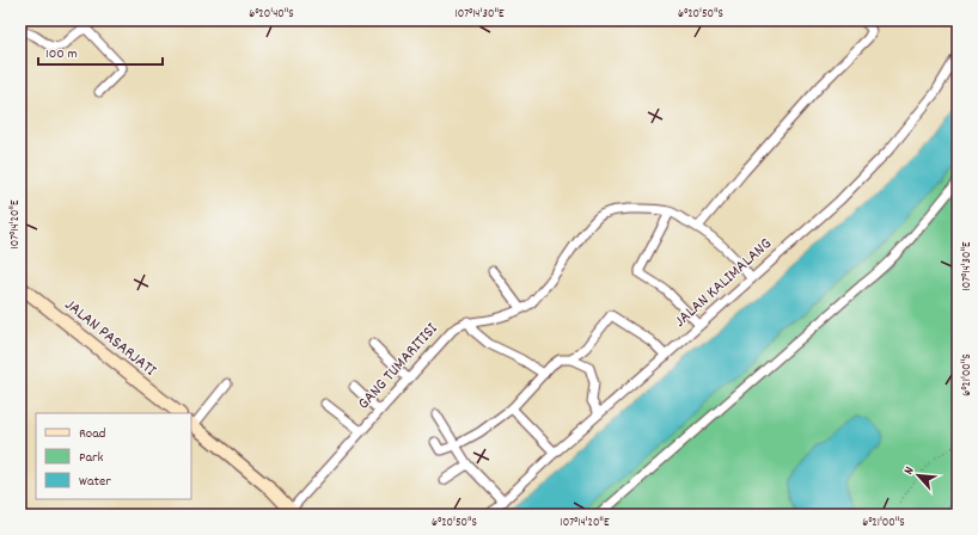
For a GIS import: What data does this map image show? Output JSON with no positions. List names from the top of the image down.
{
  "streets": {
    "main road": ["JALAN PASARJATI"],
    "street": ["JALAN KALIMALANG", "GANG TUMARITISI"]
  },
  "crossings": [
    ["JALAN KALIMALANG", "GANG TUMARITISI"]
  ],
  "legend": ["Road", "Park", "Water"],
  "scale_bar": "100 m",
  "north": "top left",
  "coordinates": [
    "6°20'40\"S",
    "107°14'30\"E",
    "6°20'50\"S",
    "107°14'20\"E",
    "6°21'00\"S"
  ]
}
